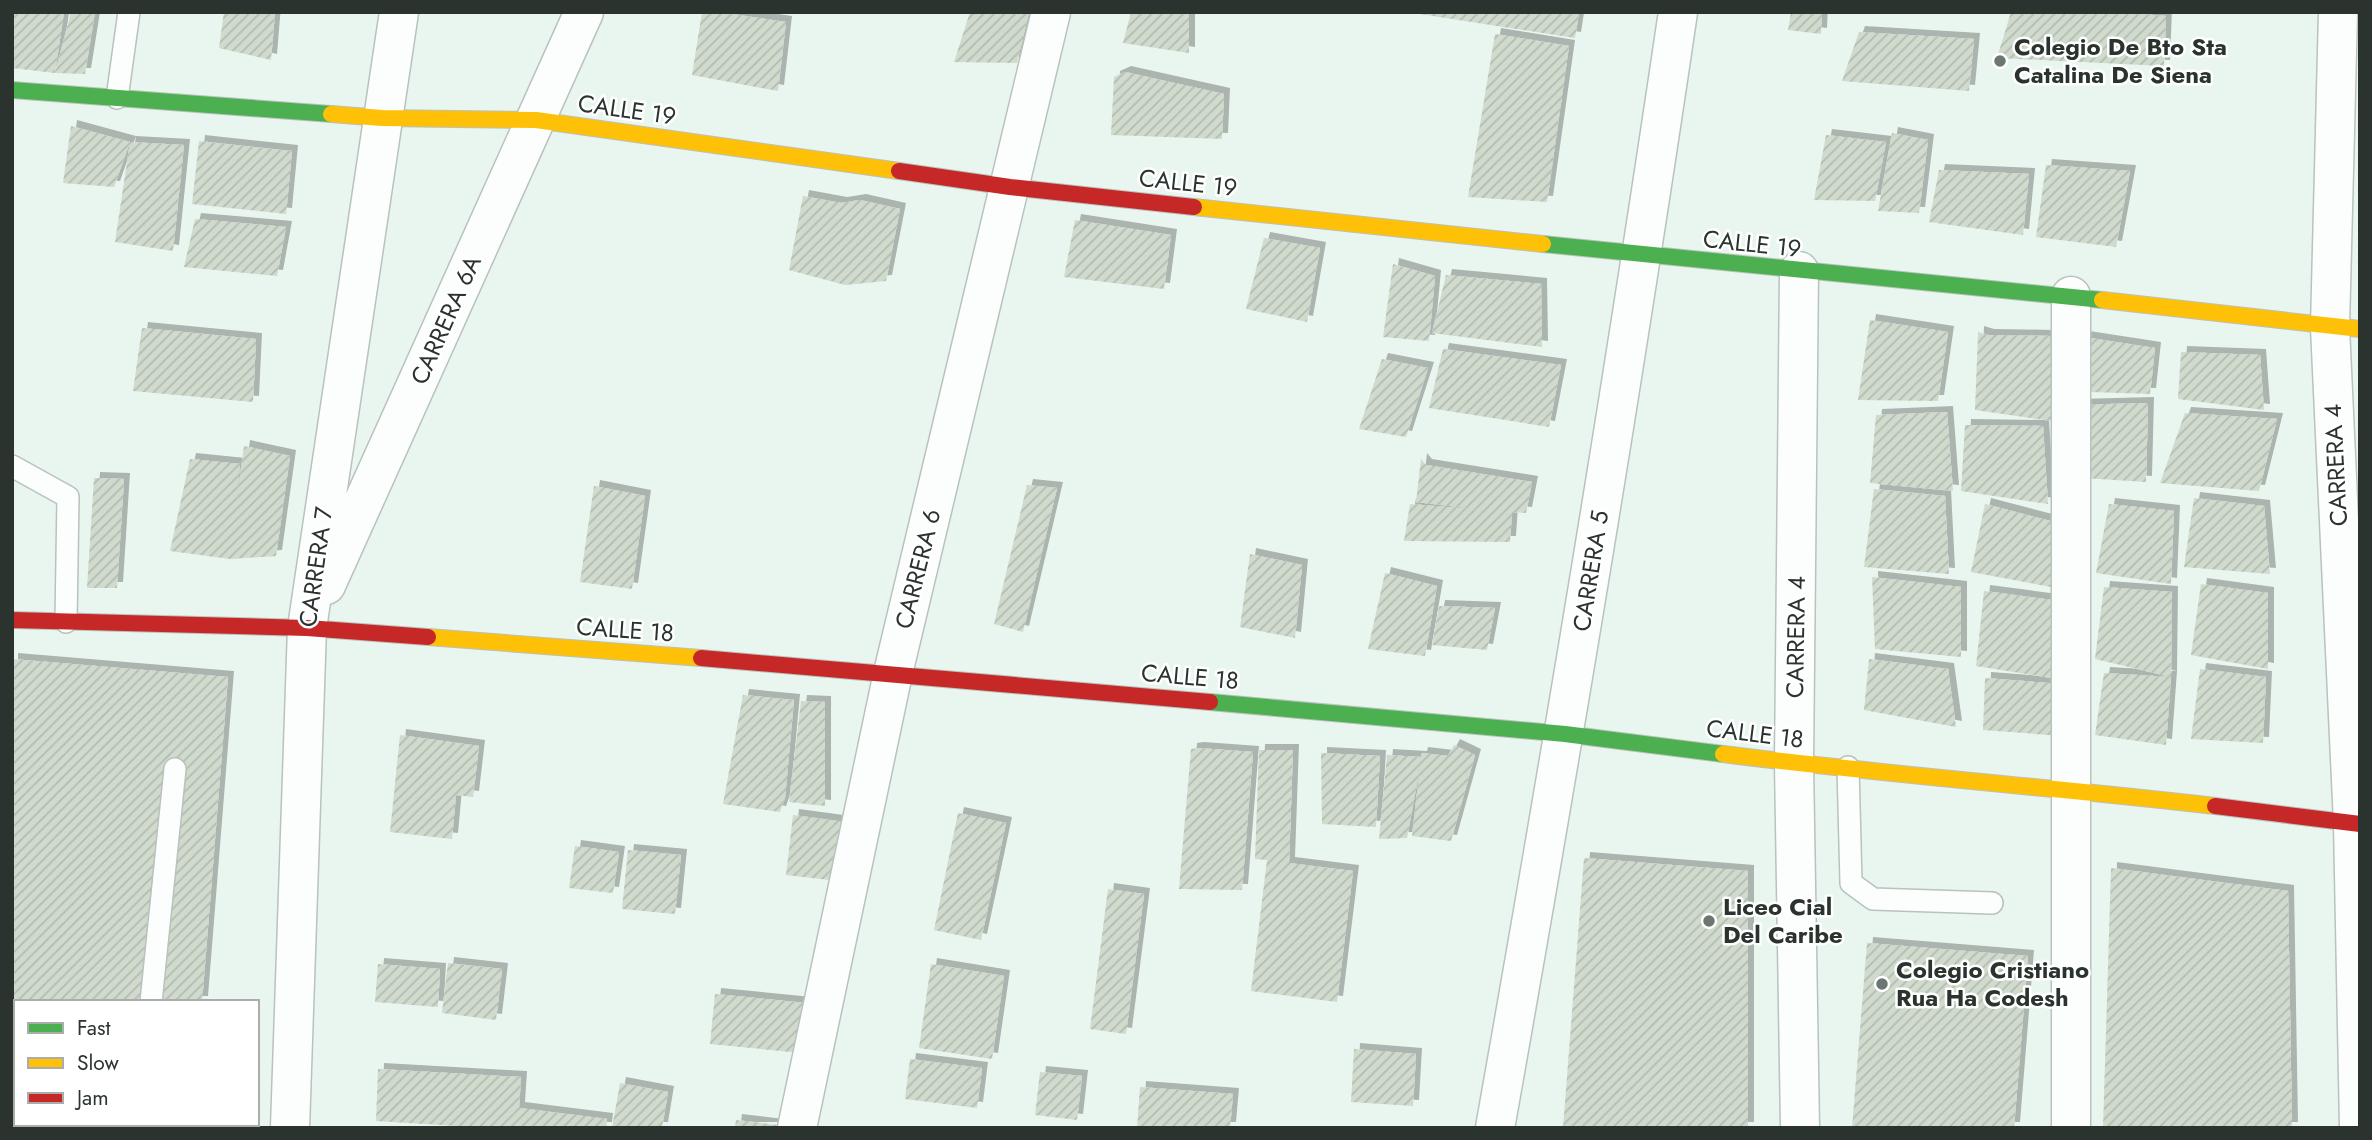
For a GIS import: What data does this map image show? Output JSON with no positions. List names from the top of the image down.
{
  "streets": {
    "street": [
      "CALLE 19",
      "CARRERA 6A",
      "CARRERA 4",
      "CARRERA 7",
      "CARRERA 6",
      "CARRERA 5",
      "CALLE 18"
    ]
  },
  "crossings": [
    ["CALLE 19", "CARRERA 6A"],
    ["CALLE 19", "CARRERA 4"],
    ["CALLE 19", "CARRERA 7"],
    ["CALLE 19", "CARRERA 6"],
    ["CALLE 19", "CARRERA 5"],
    ["CARRERA 6A", "CARRERA 7"],
    ["CARRERA 6A", "CALLE 18"],
    ["CARRERA 4", "CALLE 18"],
    ["CARRERA 7", "CALLE 18"],
    ["CARRERA 6", "CALLE 18"],
    ["CARRERA 5", "CALLE 18"]
  ],
  "places": ["Colegio De Bto Sta Catalina De Siena", "Liceo Cial Del Caribe", "Colegio Cristiano Rua Ha Codesh"],
  "legend": ["Fast", "Slow", "Jam"]
}
